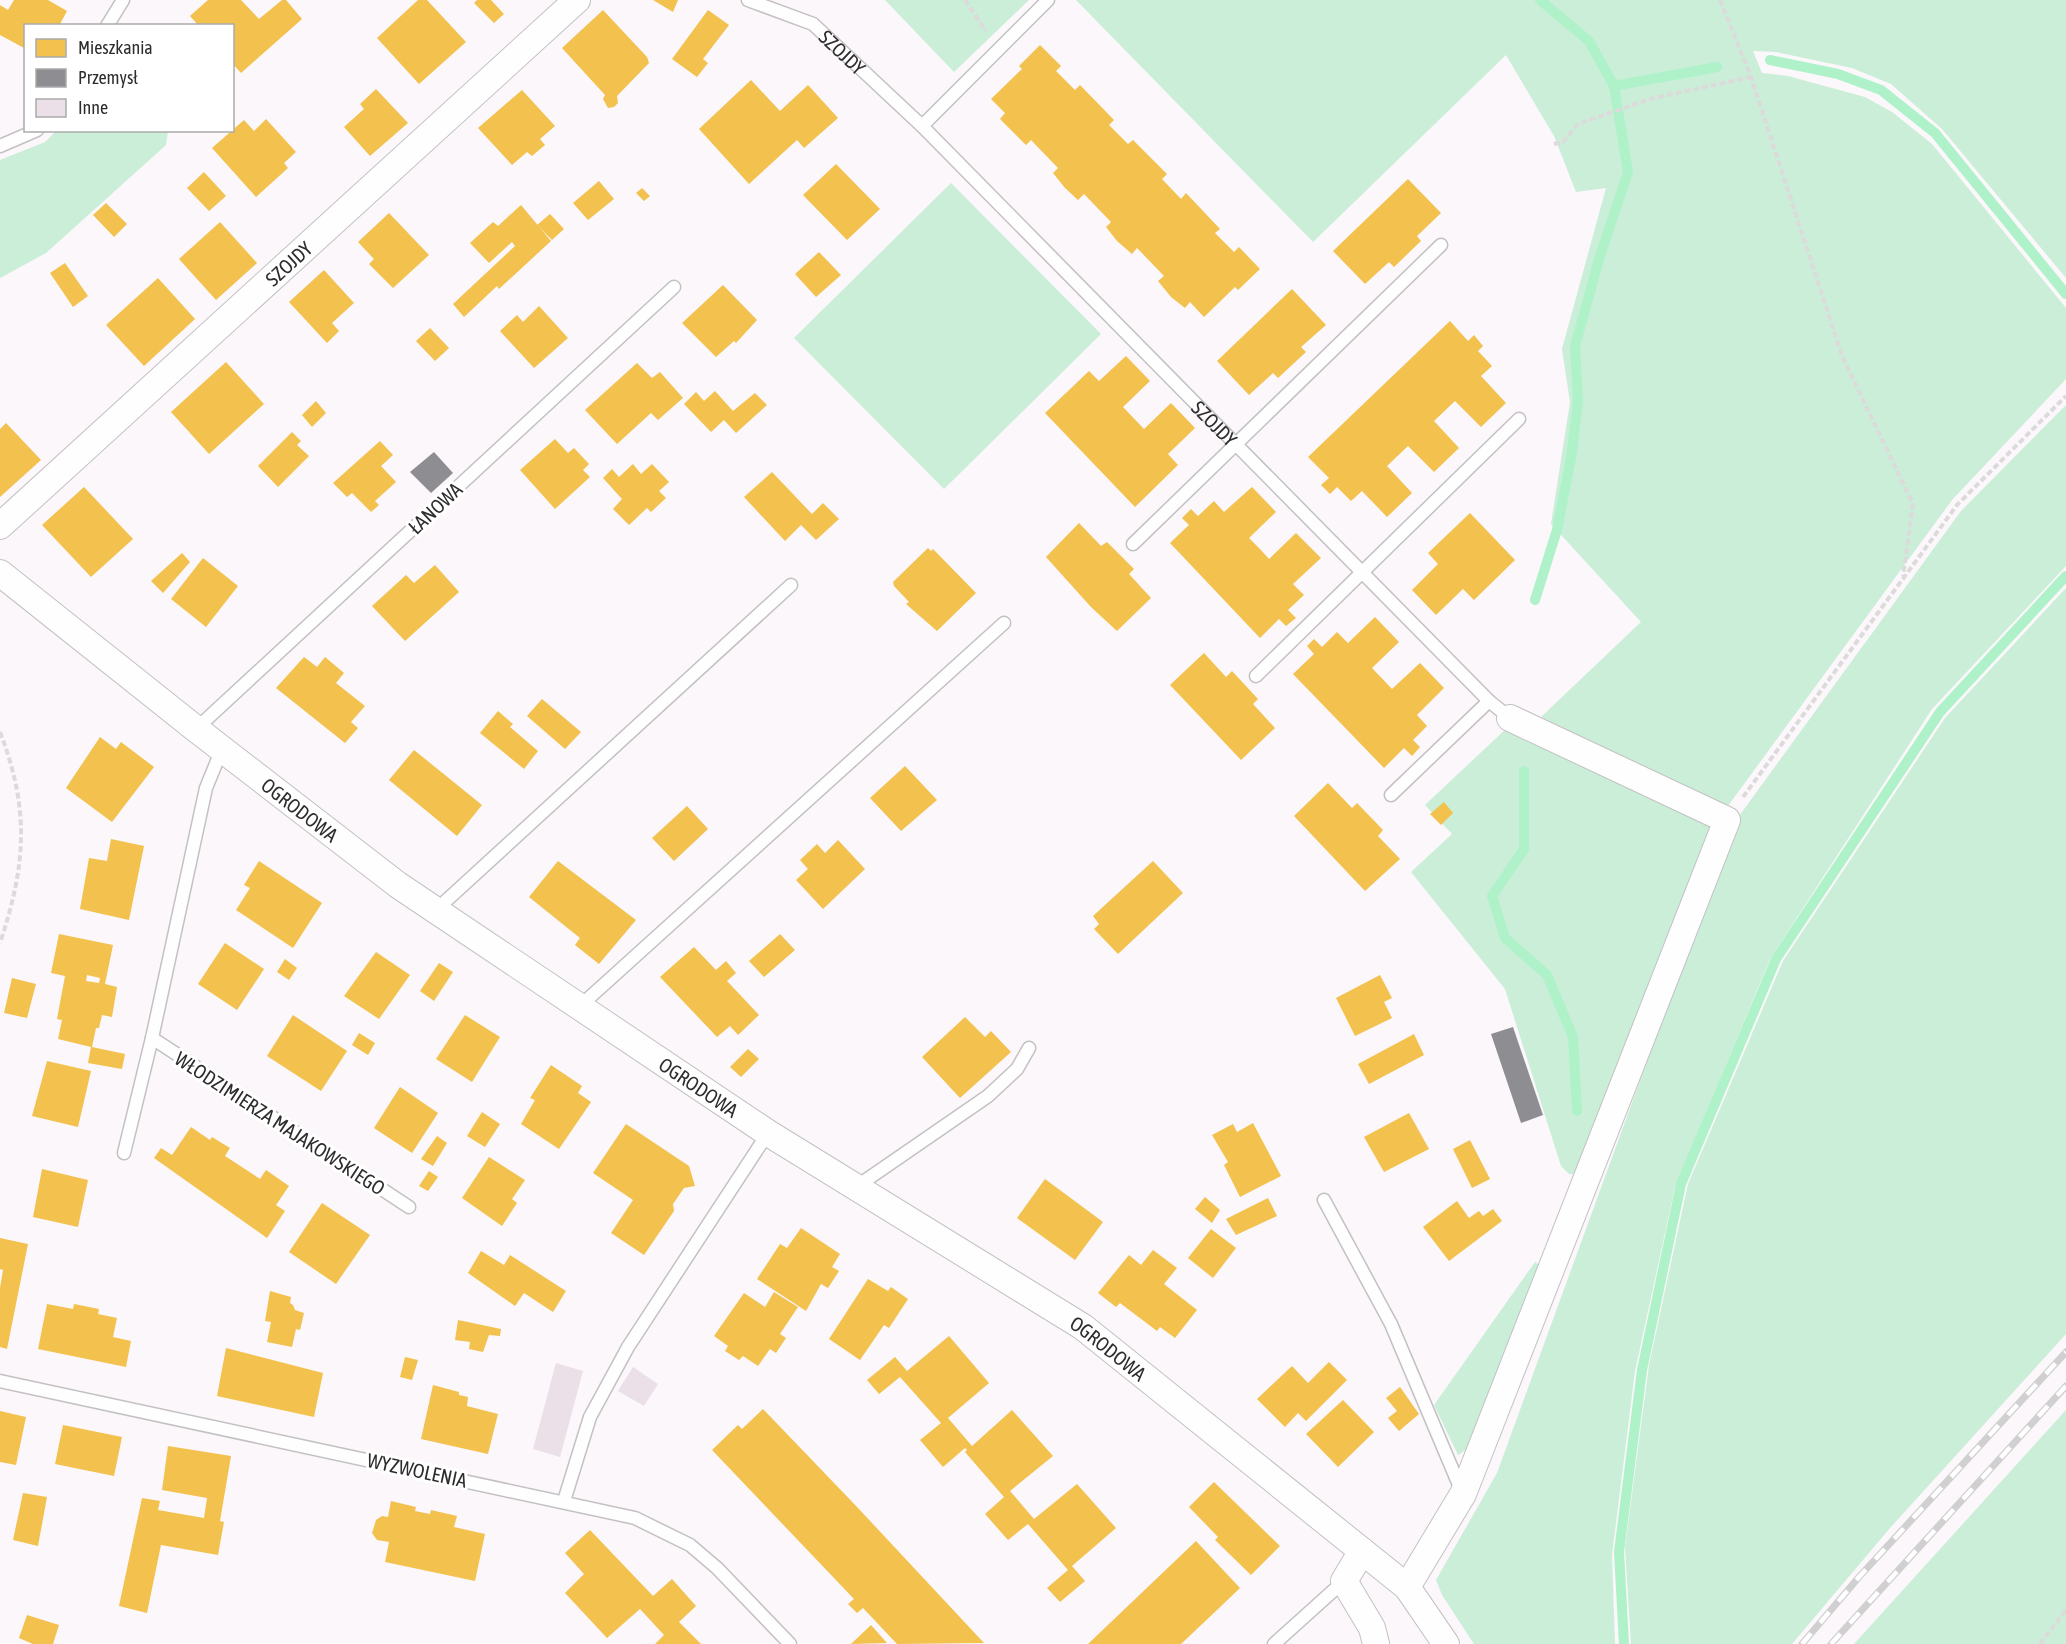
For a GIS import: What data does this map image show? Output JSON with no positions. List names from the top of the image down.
{
  "streets": {
    "street": ["SZOJDY", "OGRODOWA"],
    "lane": ["ŁANOWA", "WŁODZIMIERZA MAJAKOWSKIEGO", "WYZWOLENIA"]
  },
  "crossings": [
    ["ŁANOWA", "OGRODOWA"],
    ["OGRODOWA", "WŁODZIMIERZA MAJAKOWSKIEGO"]
  ],
  "legend": ["Mieszkania", "Przemysł", "Inne"]
}
